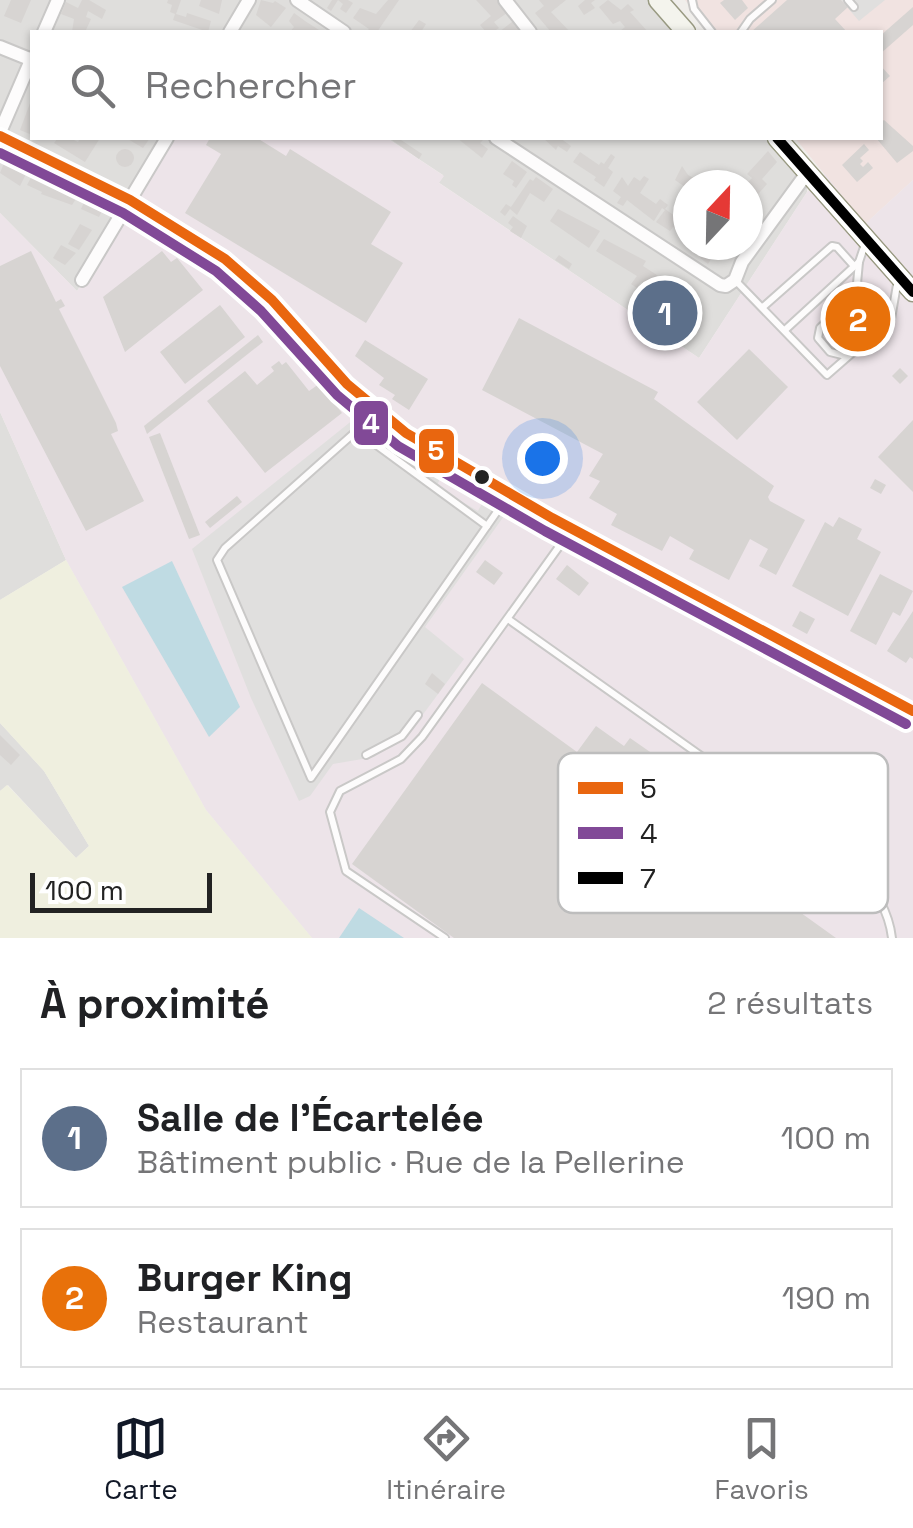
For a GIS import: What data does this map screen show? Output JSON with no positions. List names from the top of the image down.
{
  "lines": ["transit line 5", "transit line 7", "transit line 4"],
  "legend": ["5", "4", "7"],
  "scale_bar": "100 m",
  "north": "top",
  "page": {
    "search": "Rechercher",
    "pins": ["1", "2"],
    "scale": "100 m",
    "heading": ["À proximité", "2 résultats"],
    "list": [
      {
        "mark": "1",
        "name": "Salle de l'Écartelée",
        "note": "Bâtiment public · Rue de la Pellerine",
        "value": "100 m"
      },
      {
        "mark": "2",
        "name": "Burger King",
        "note": "Restaurant",
        "value": "190 m"
      }
    ],
    "nav": ["Carte", "Itinéraire", "Favoris"]
  }
}
